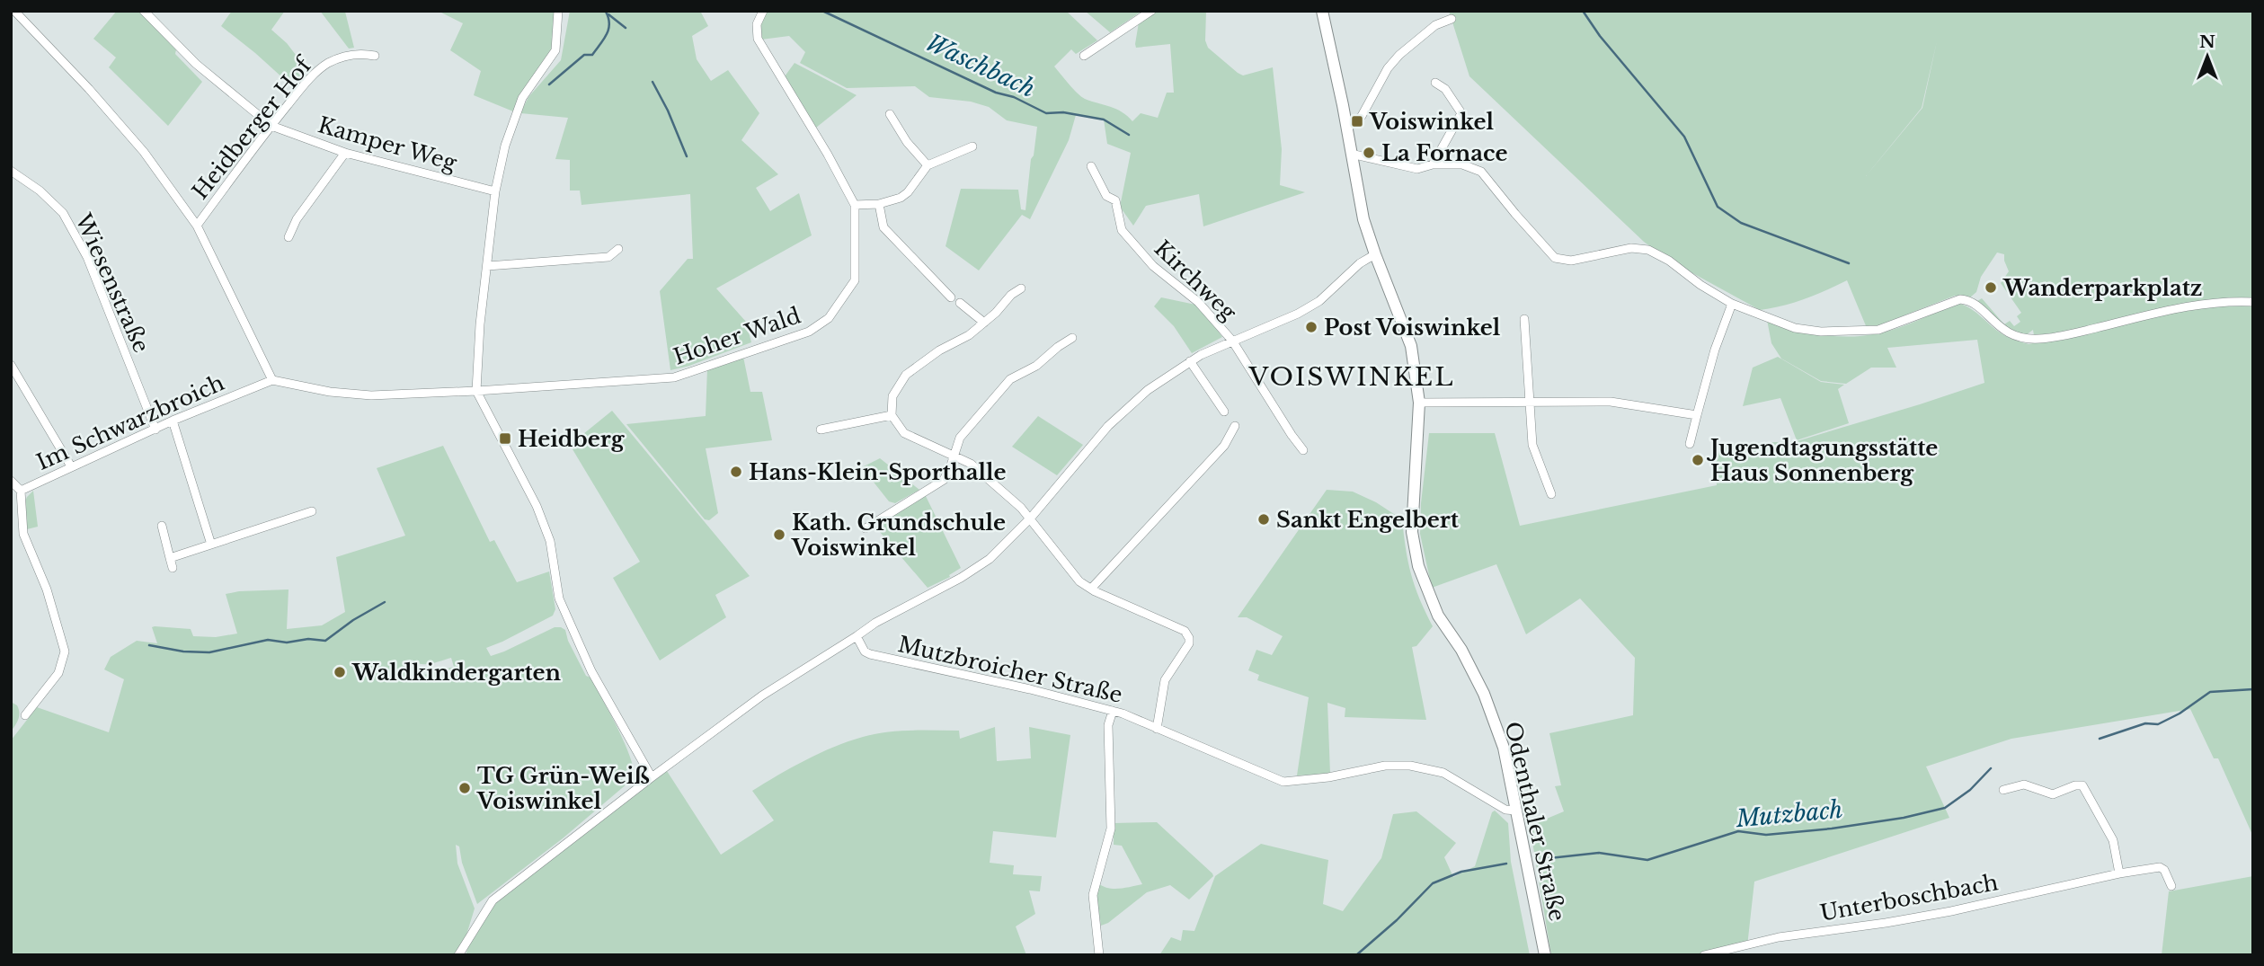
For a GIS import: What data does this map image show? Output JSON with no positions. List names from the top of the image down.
{
  "streets": {
    "main road": ["Odenthaler Straße"],
    "street": [
      "Heidberger Hof",
      "Kamper Weg",
      "Kirchweg",
      "Wiesenstraße",
      "Hoher Wald",
      "Im Schwarzbroich",
      "Mutzbroicher Straße",
      "Unterboschbach"
    ]
  },
  "crossings": [
    ["Heidberger Hof", "Kamper Weg"],
    ["Wiesenstraße", "Im Schwarzbroich"],
    ["Hoher Wald", "Im Schwarzbroich"],
    ["Mutzbroicher Straße", "Odenthaler Straße"]
  ],
  "districts": ["VOISWINKEL"],
  "water": ["Waschbach", "Mutzbach"],
  "places": {
    "transit": ["Voiswinkel", "Heidberg"],
    "other": [
      "La Fornace",
      "Wanderparkplatz",
      "Post Voiswinkel",
      "Jugendtagungsstätte Haus Sonnenberg",
      "Hans-Klein-Sporthalle",
      "Sankt Engelbert",
      "Kath. Grundschule Voiswinkel",
      "Waldkindergarten",
      "TG Grün-Weiß Voiswinkel"
    ]
  },
  "north": "top"
}
